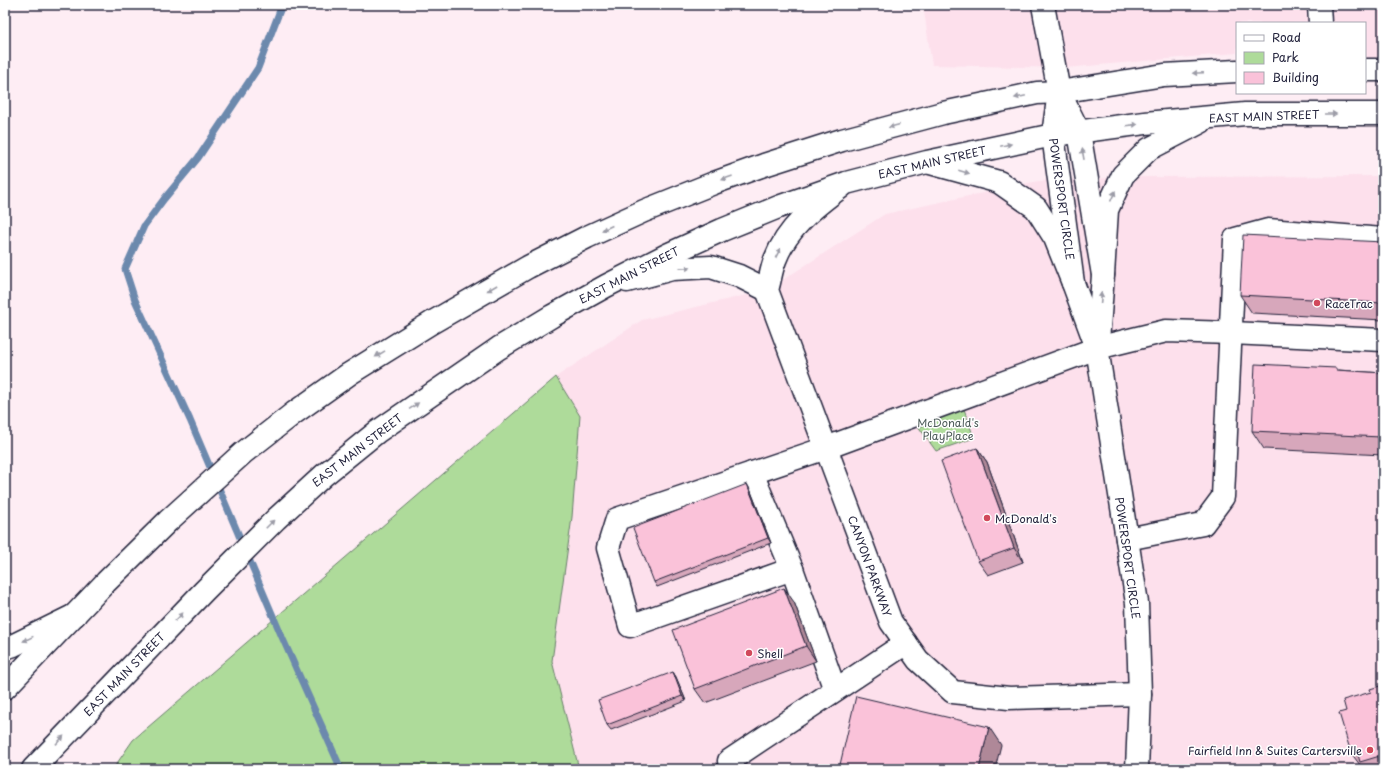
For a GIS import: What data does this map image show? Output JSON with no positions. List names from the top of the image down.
{
  "streets": {
    "main road": ["EAST MAIN STREET", "POWERSPORT CIRCLE", "CANYON PARKWAY"]
  },
  "crossings": [
    ["EAST MAIN STREET", "POWERSPORT CIRCLE"],
    ["POWERSPORT CIRCLE", "CANYON PARKWAY"]
  ],
  "parks": ["McDonald's PlayPlace"],
  "places": [
    "RaceTrac",
    "McDonald's",
    "Shell",
    "Fairfield Inn & Suites Cartersville"
  ],
  "legend": ["Road", "Park", "Building"]
}
